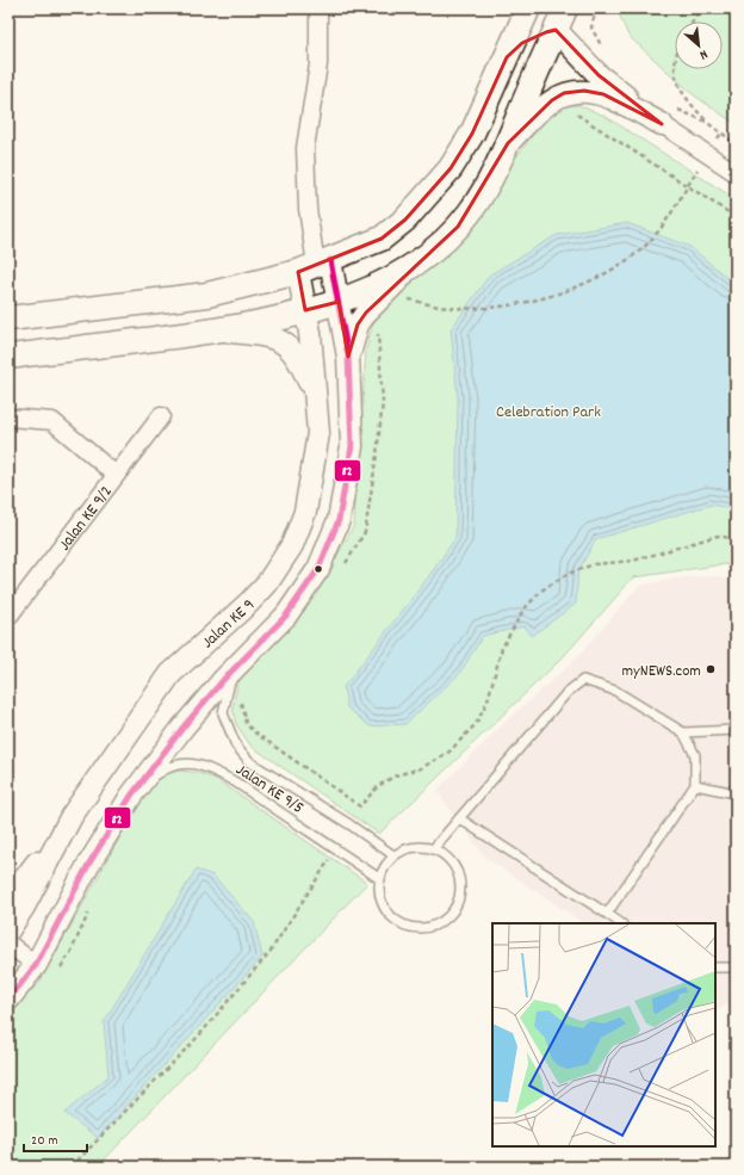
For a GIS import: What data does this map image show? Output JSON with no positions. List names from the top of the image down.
{
  "streets": {
    "street": ["Jalan KE 9/2", "Jalan KE 9"],
    "lane": ["Jalan KE 9/5"]
  },
  "parks": ["Celebration Park"],
  "places": ["myNEWS.com"],
  "lines": ["transit line 82"],
  "scale_bar": "20 m",
  "north": "bottom right"
}
